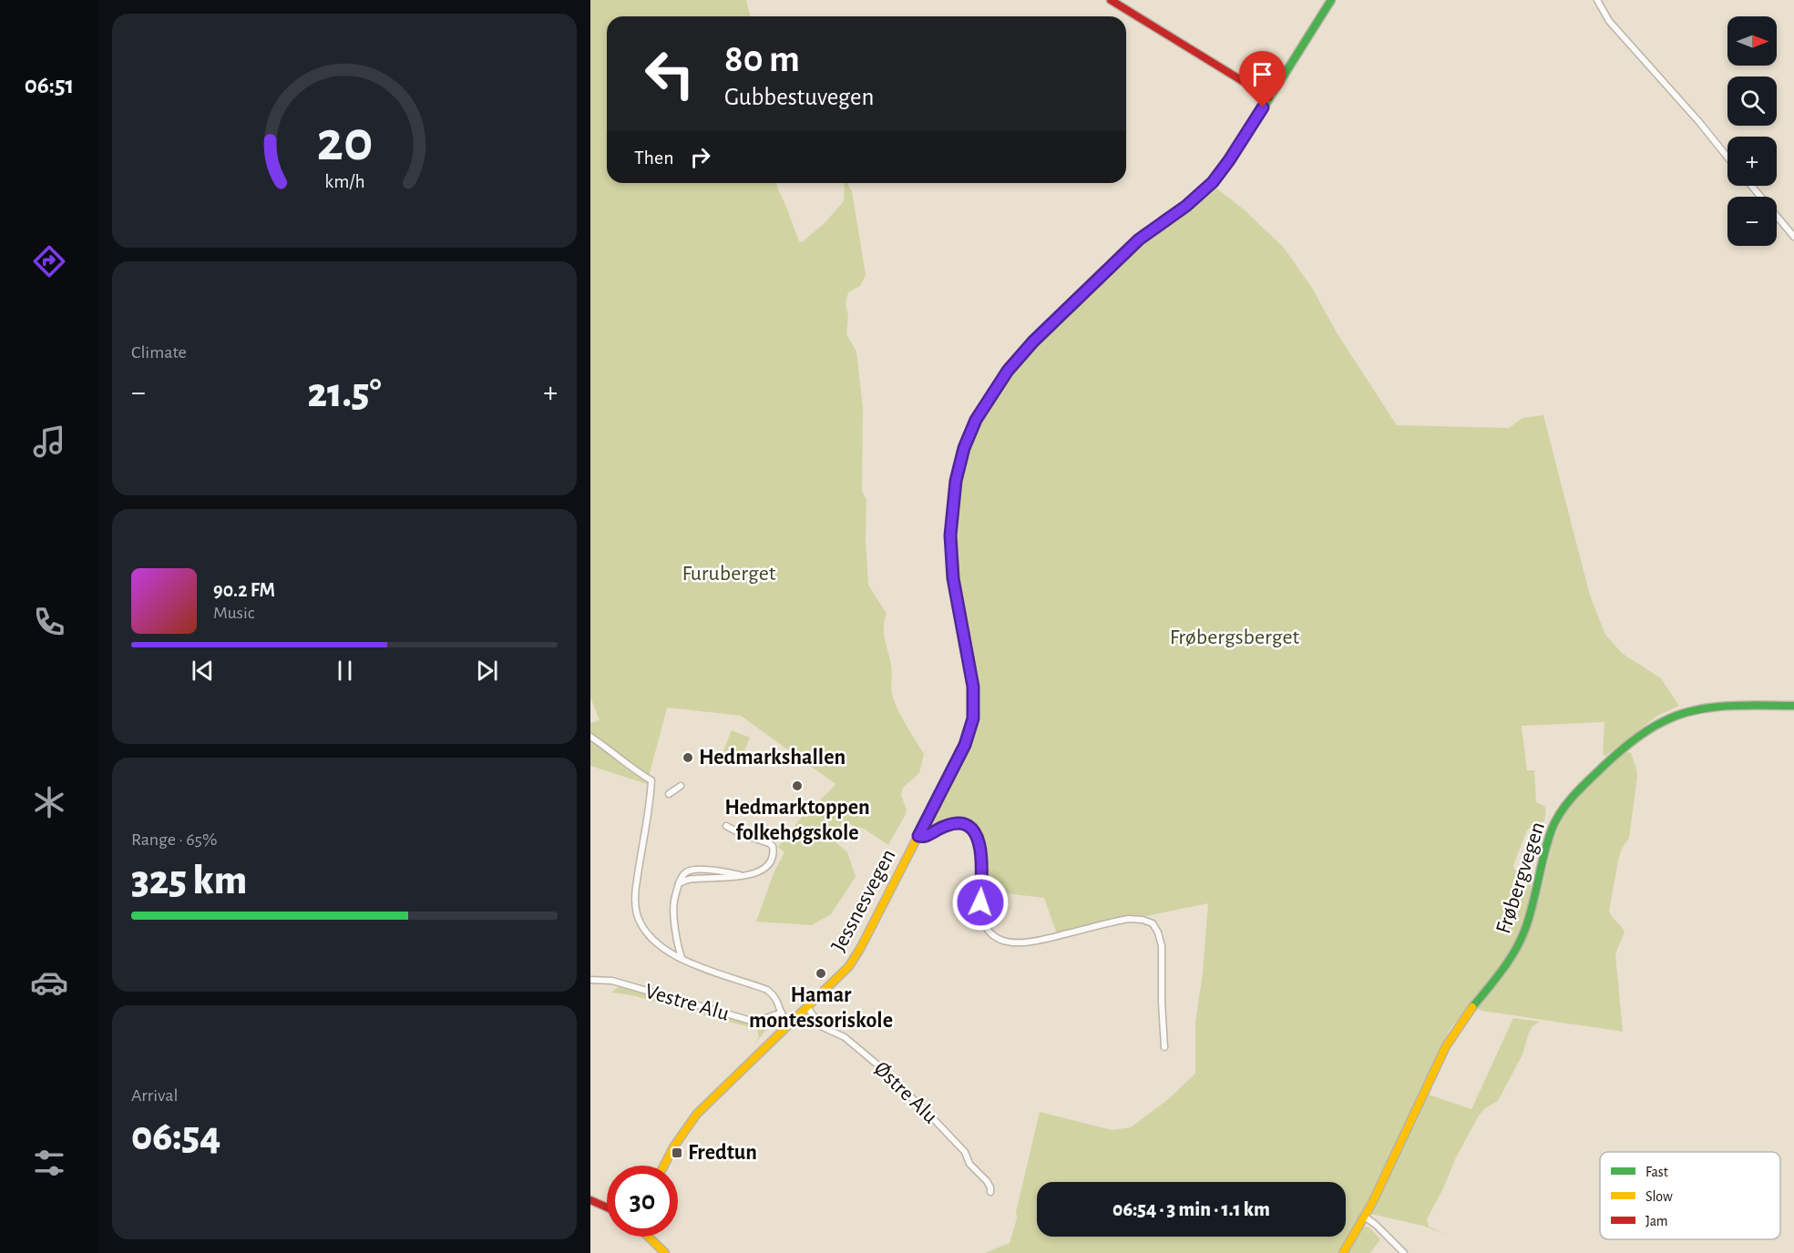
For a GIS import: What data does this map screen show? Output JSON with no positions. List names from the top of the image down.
{
  "streets": {
    "main road": ["Frøbergvegen", "Jessnesvegen"],
    "street": ["Vestre Alu", "Østre Alu"]
  },
  "crossings": [
    ["Jessnesvegen", "Østre Alu"]
  ],
  "parks": ["Furuberget", "Frøbergsberget"],
  "places": {
    "other": ["Hedmarkshallen", "Hedmarktoppen folkehøgskole", "Hamar montessoriskole"],
    "transit": ["Fredtun"]
  },
  "legend": ["Fast", "Slow", "Jam"],
  "north": "right",
  "page": {
    "tabs": "06:51",
    "map_buttons": ["+", "−"],
    "turn": ["80 m", "Gubbestuvegen"],
    "then": "Then",
    "tile": [
      "Climate",
      ["Range · 65%", "325 km"],
      ["Arrival", "06:54"]
    ],
    "heat": ["−", "21.5°", "+"],
    "song": ["90.2 FM", "Music"],
    "limit": "30",
    "trip": "06:54 · 3 min · 1.1 km",
    "gauge": ["20", "km/h"]
  }
}
